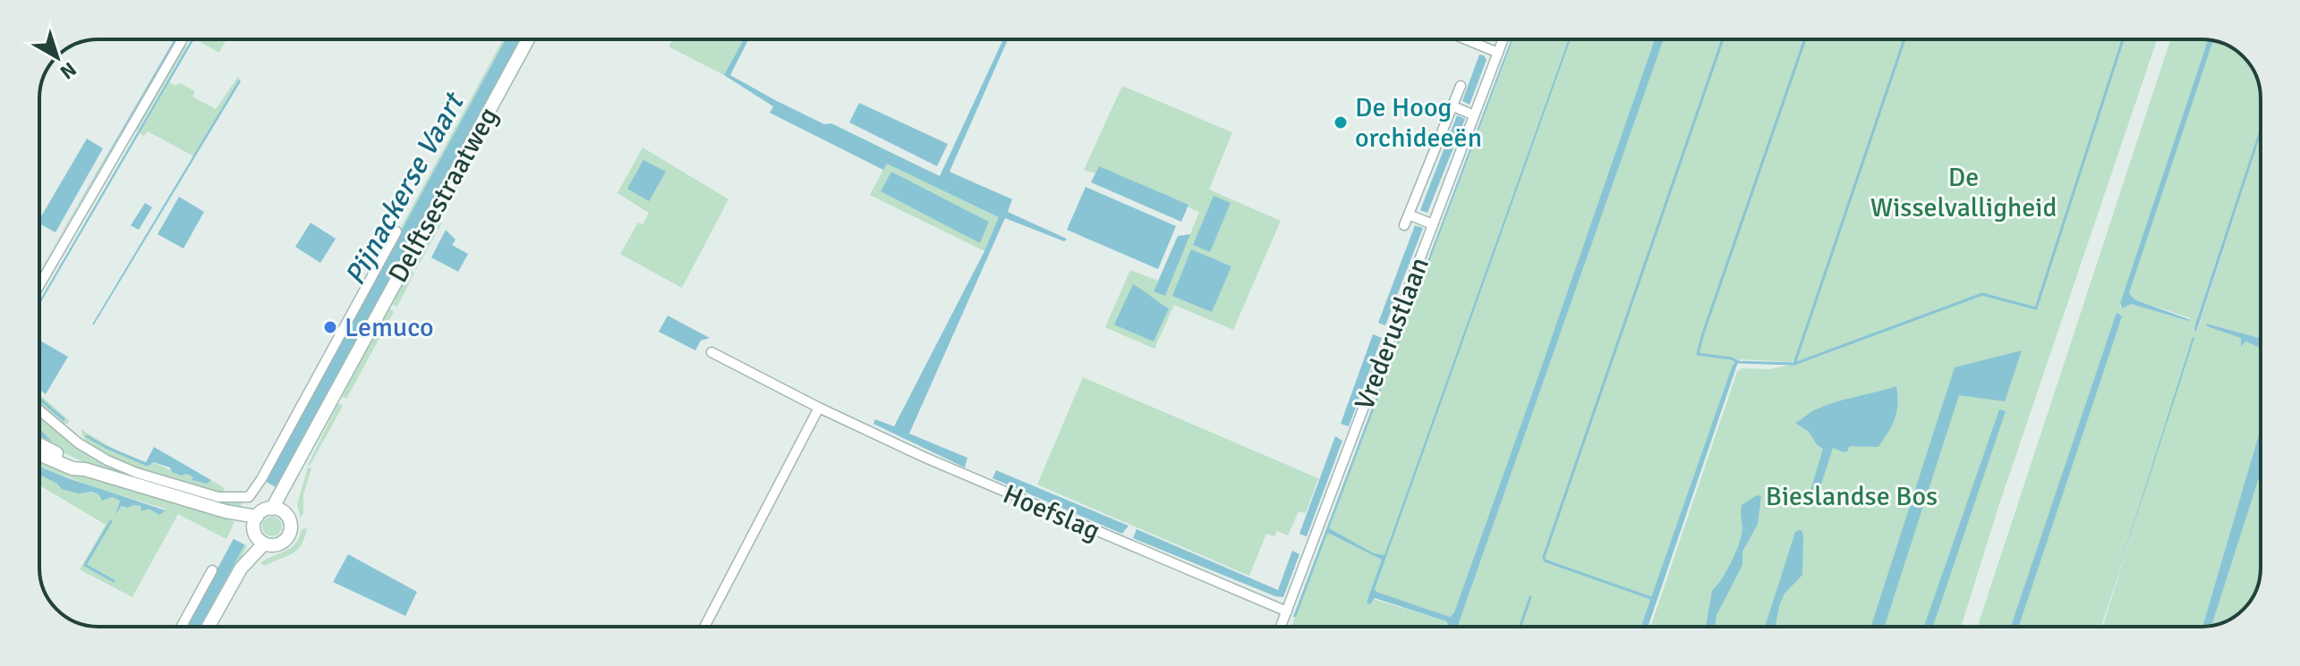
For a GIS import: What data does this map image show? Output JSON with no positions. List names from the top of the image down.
{
  "streets": {
    "street": ["Delftsestraatweg", "Vrederustlaan", "Hoefslag"]
  },
  "crossings": [
    ["Vrederustlaan", "Hoefslag"]
  ],
  "water": ["Pijnackerse Vaart"],
  "parks": ["De Wisselvalligheid", "Bieslandse Bos"],
  "places": ["De Hoog orchideeën", "Lemuco"],
  "north": "bottom right"
}
